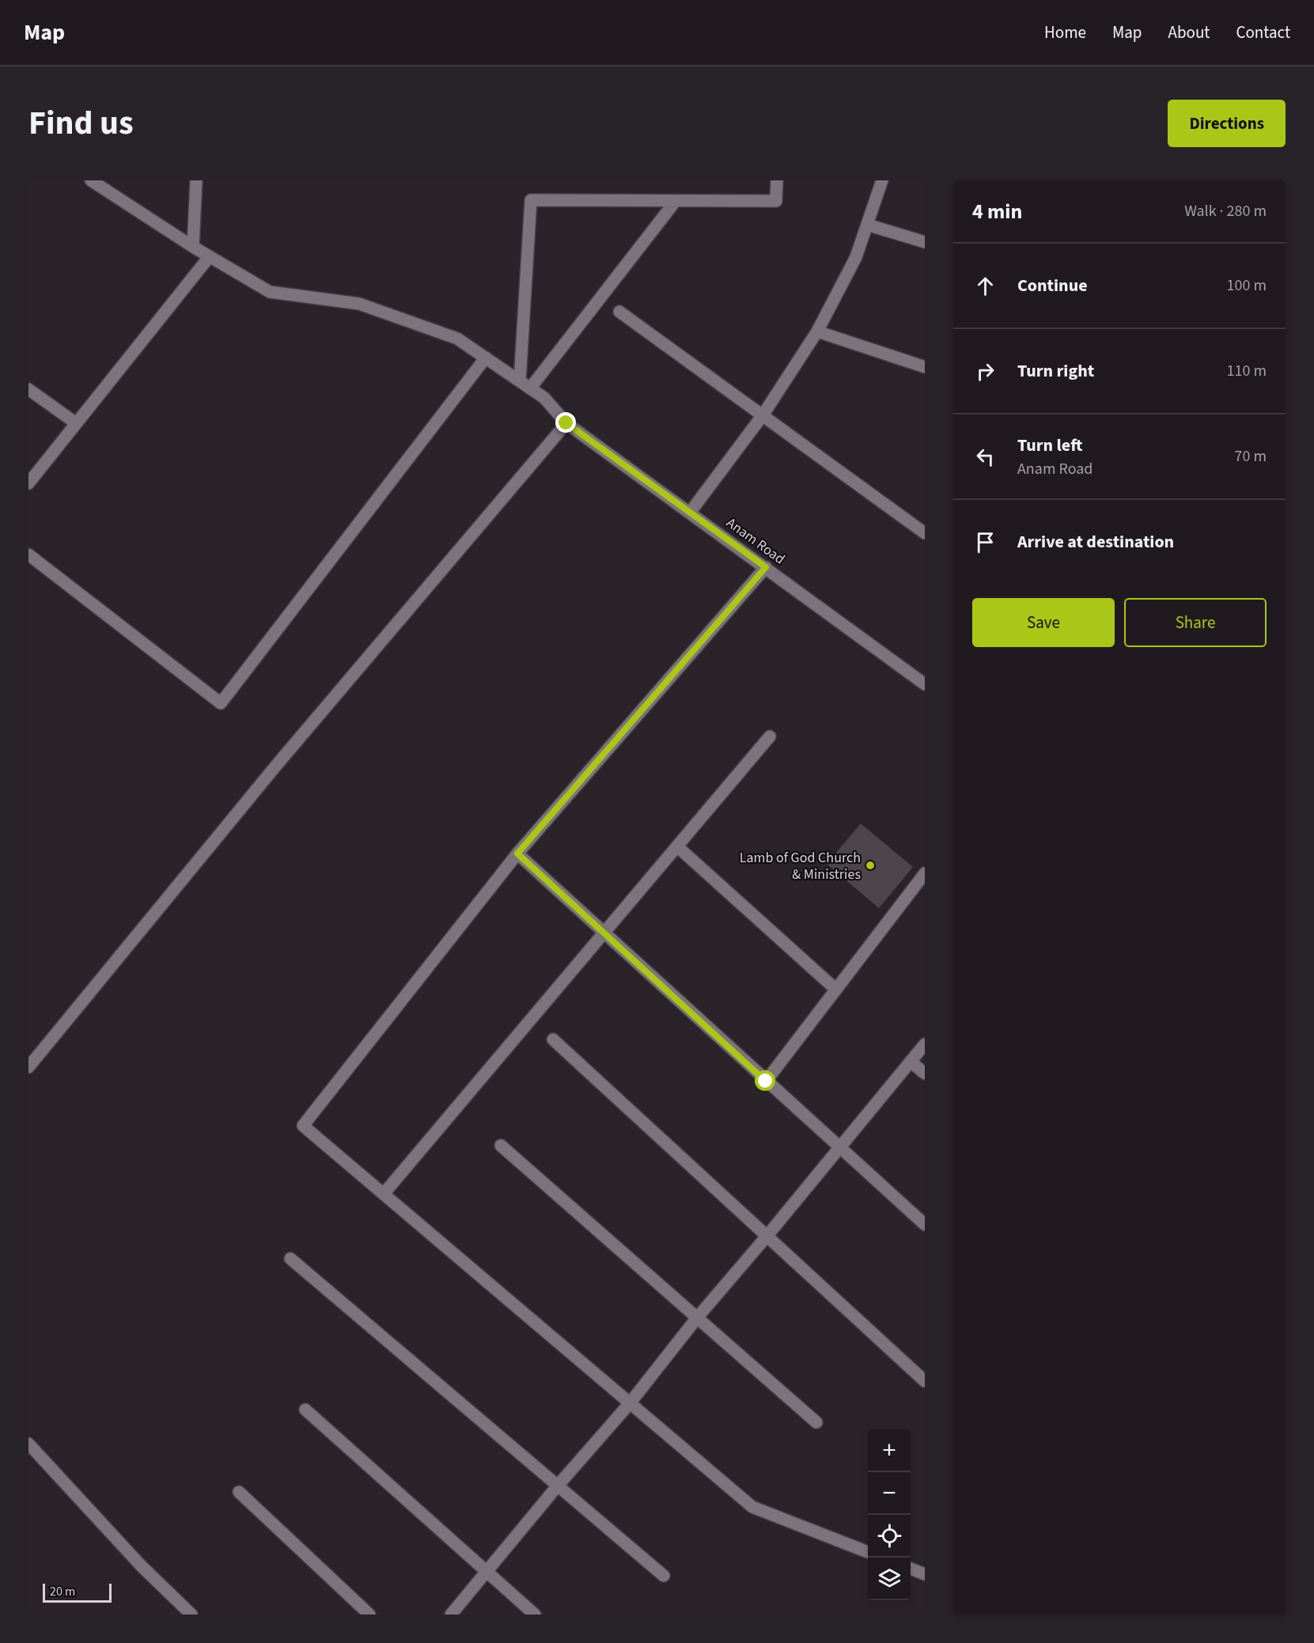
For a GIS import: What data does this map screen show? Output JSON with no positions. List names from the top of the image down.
{
  "streets": {
    "street": ["Anam Road"]
  },
  "places": ["Lamb of God Church & Ministries"],
  "scale_bar": "20 m",
  "page": {
    "header": "Map",
    "nav": [
      "Home",
      "Map",
      "About",
      "Contact"
    ],
    "title": "Find us",
    "buttons": [
      "Directions",
      ["Save", "Share"]
    ],
    "heading": ["4 min", "Walk · 280 m"],
    "list": [
      ["Continue", "100 m"],
      ["Turn right", "110 m"],
      ["Turn left", "Anam Road", "70 m"],
      "Arrive at destination"
    ],
    "map_buttons": ["+", "−"],
    "scale": "20 m"
  }
}
